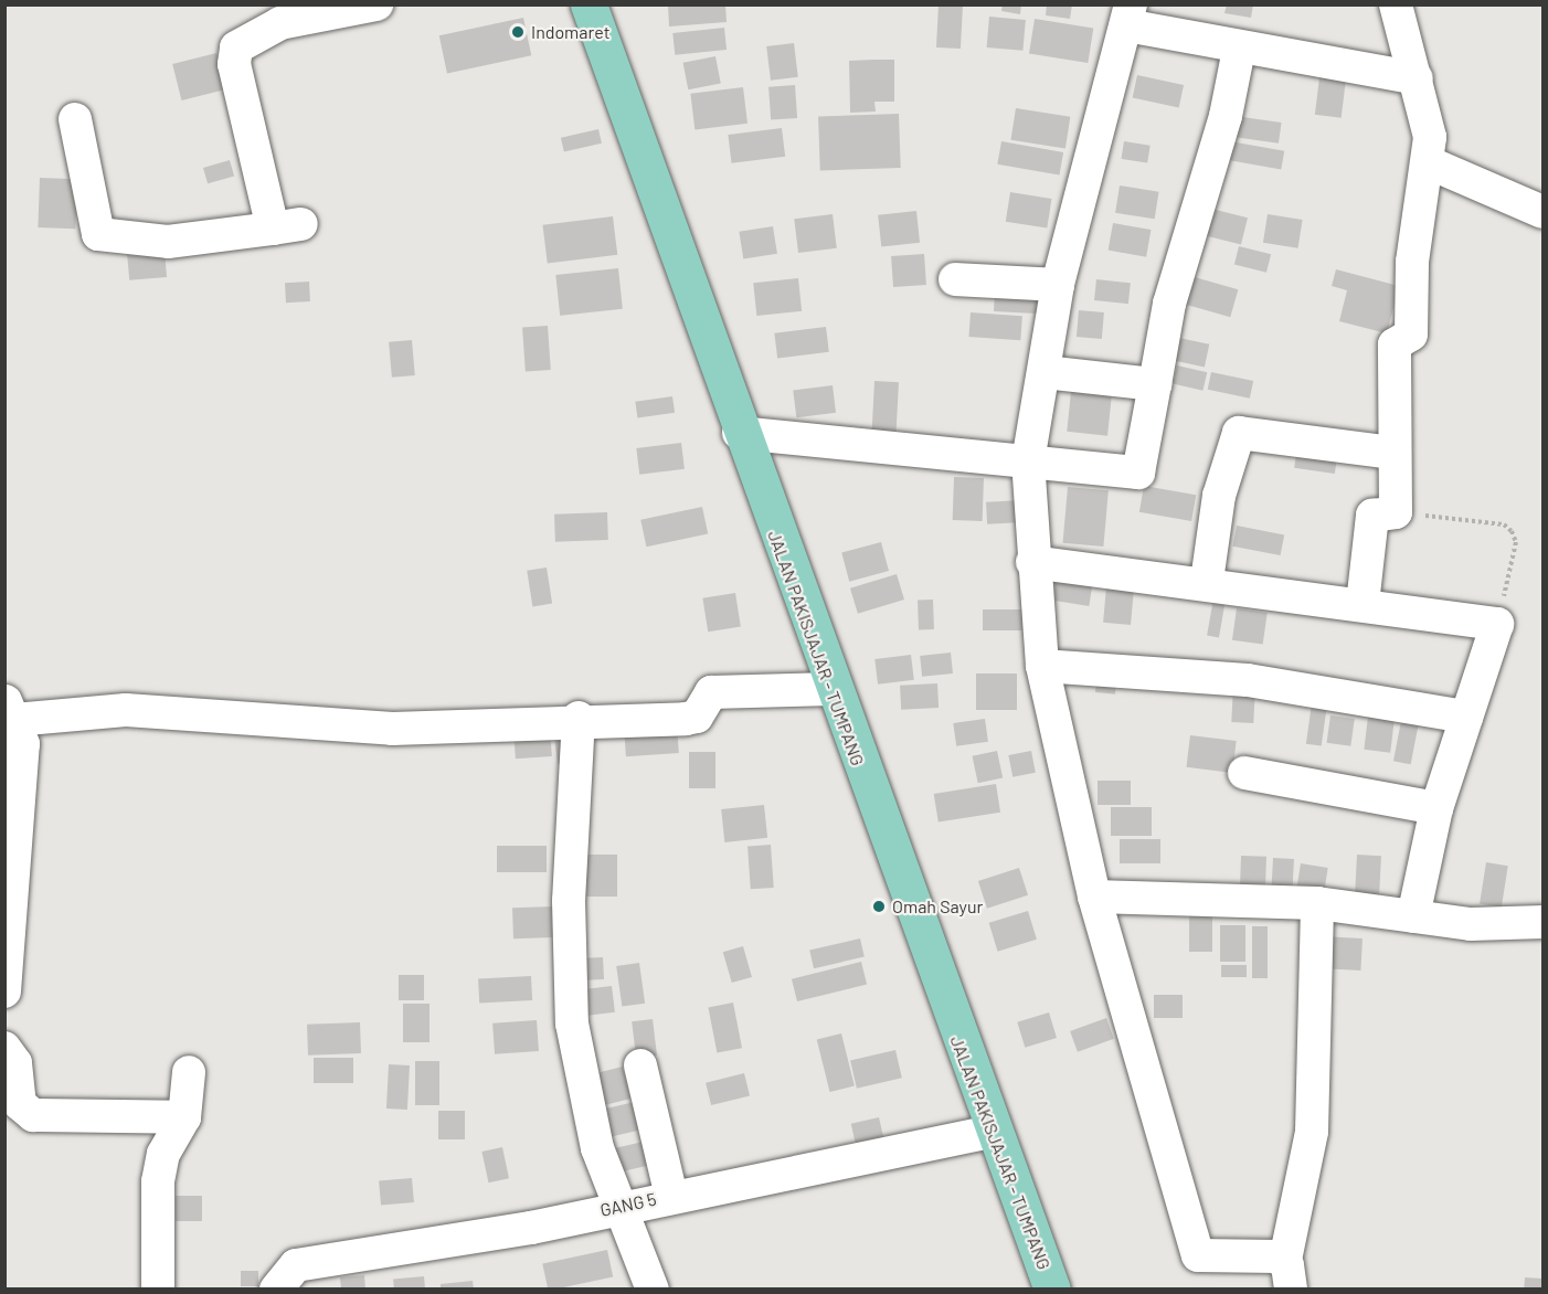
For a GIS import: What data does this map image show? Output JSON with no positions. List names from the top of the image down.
{
  "streets": {
    "main road": ["JALAN PAKISJAJAR - TUMPANG"],
    "street": ["GANG 5"]
  },
  "crossings": [
    ["JALAN PAKISJAJAR - TUMPANG", "GANG 5"]
  ],
  "places": ["Indomaret", "Omah Sayur"]
}
